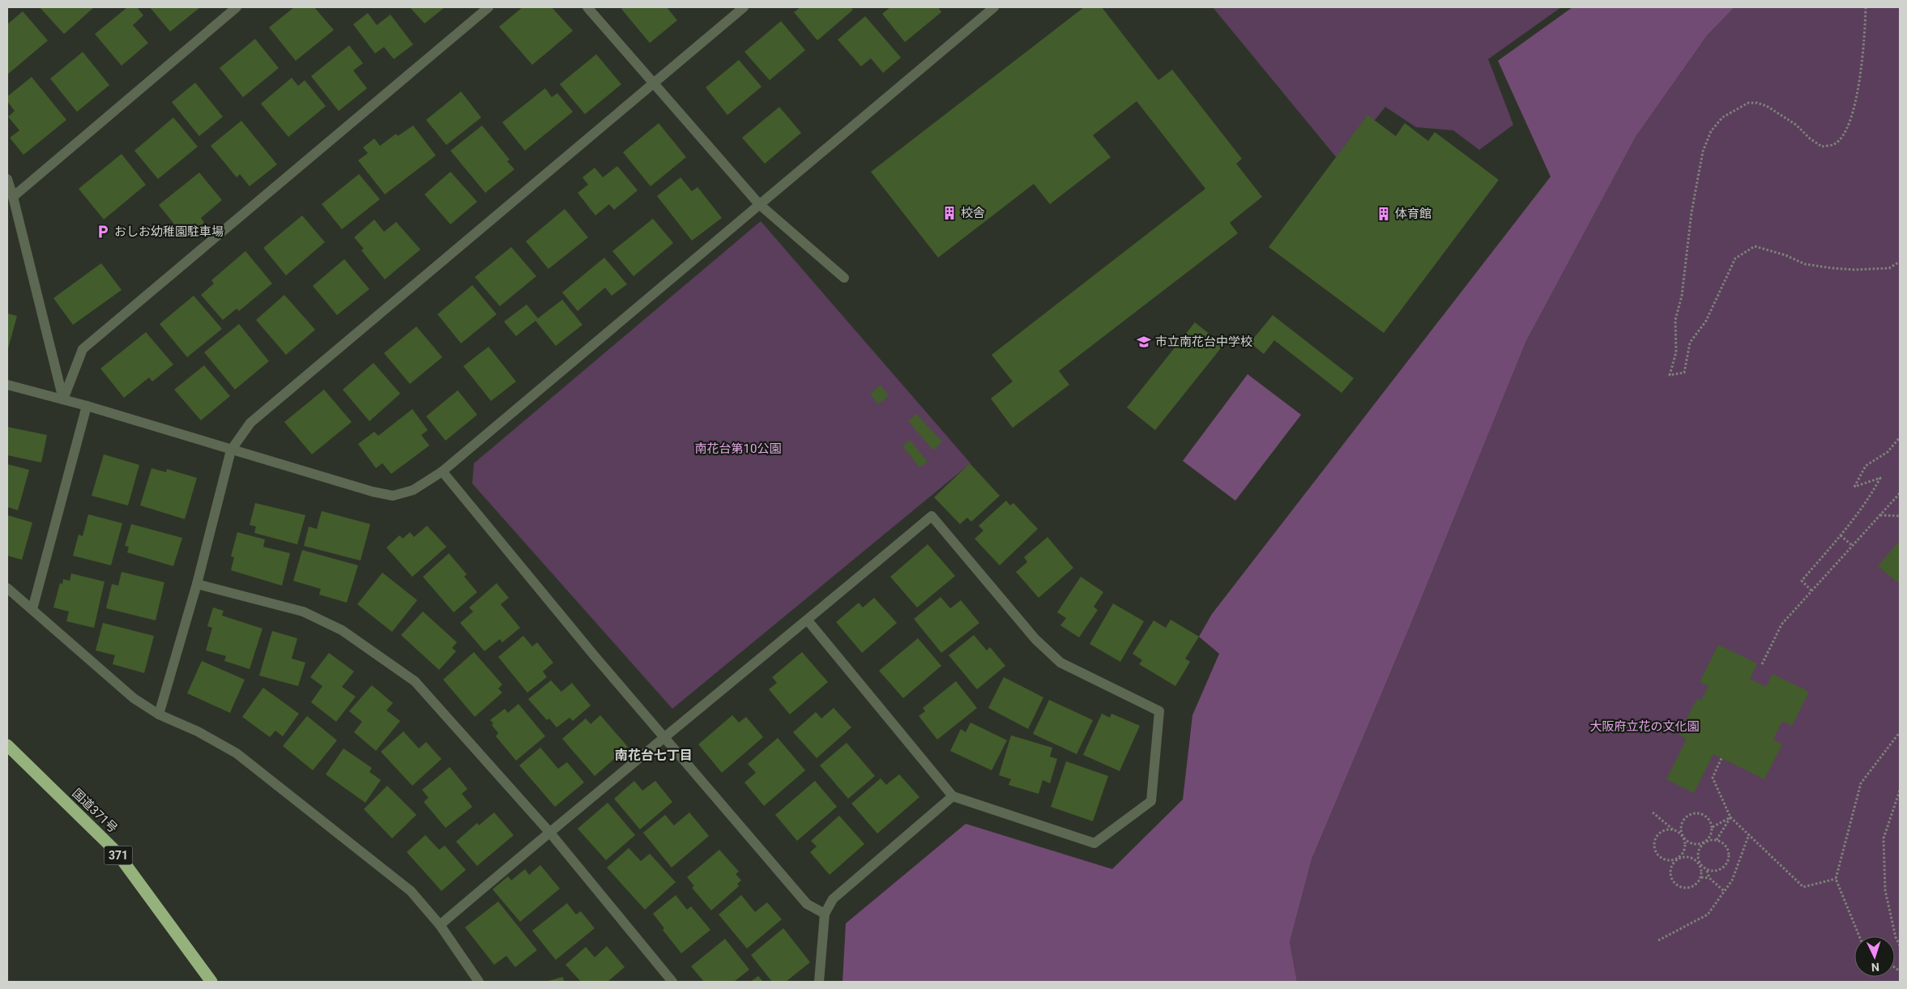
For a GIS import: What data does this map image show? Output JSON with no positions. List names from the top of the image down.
{
  "streets": {
    "highway": ["国道371号", "371"]
  },
  "districts": ["南花台七丁目"],
  "parks": ["南花台第10公園", "大阪府立花の文化園"],
  "places": {
    "building": ["校舎", "体育館"],
    "parking": ["おしお幼稚園駐車場"],
    "school or university": ["市立南花台中学校"]
  },
  "north": "bottom"
}
